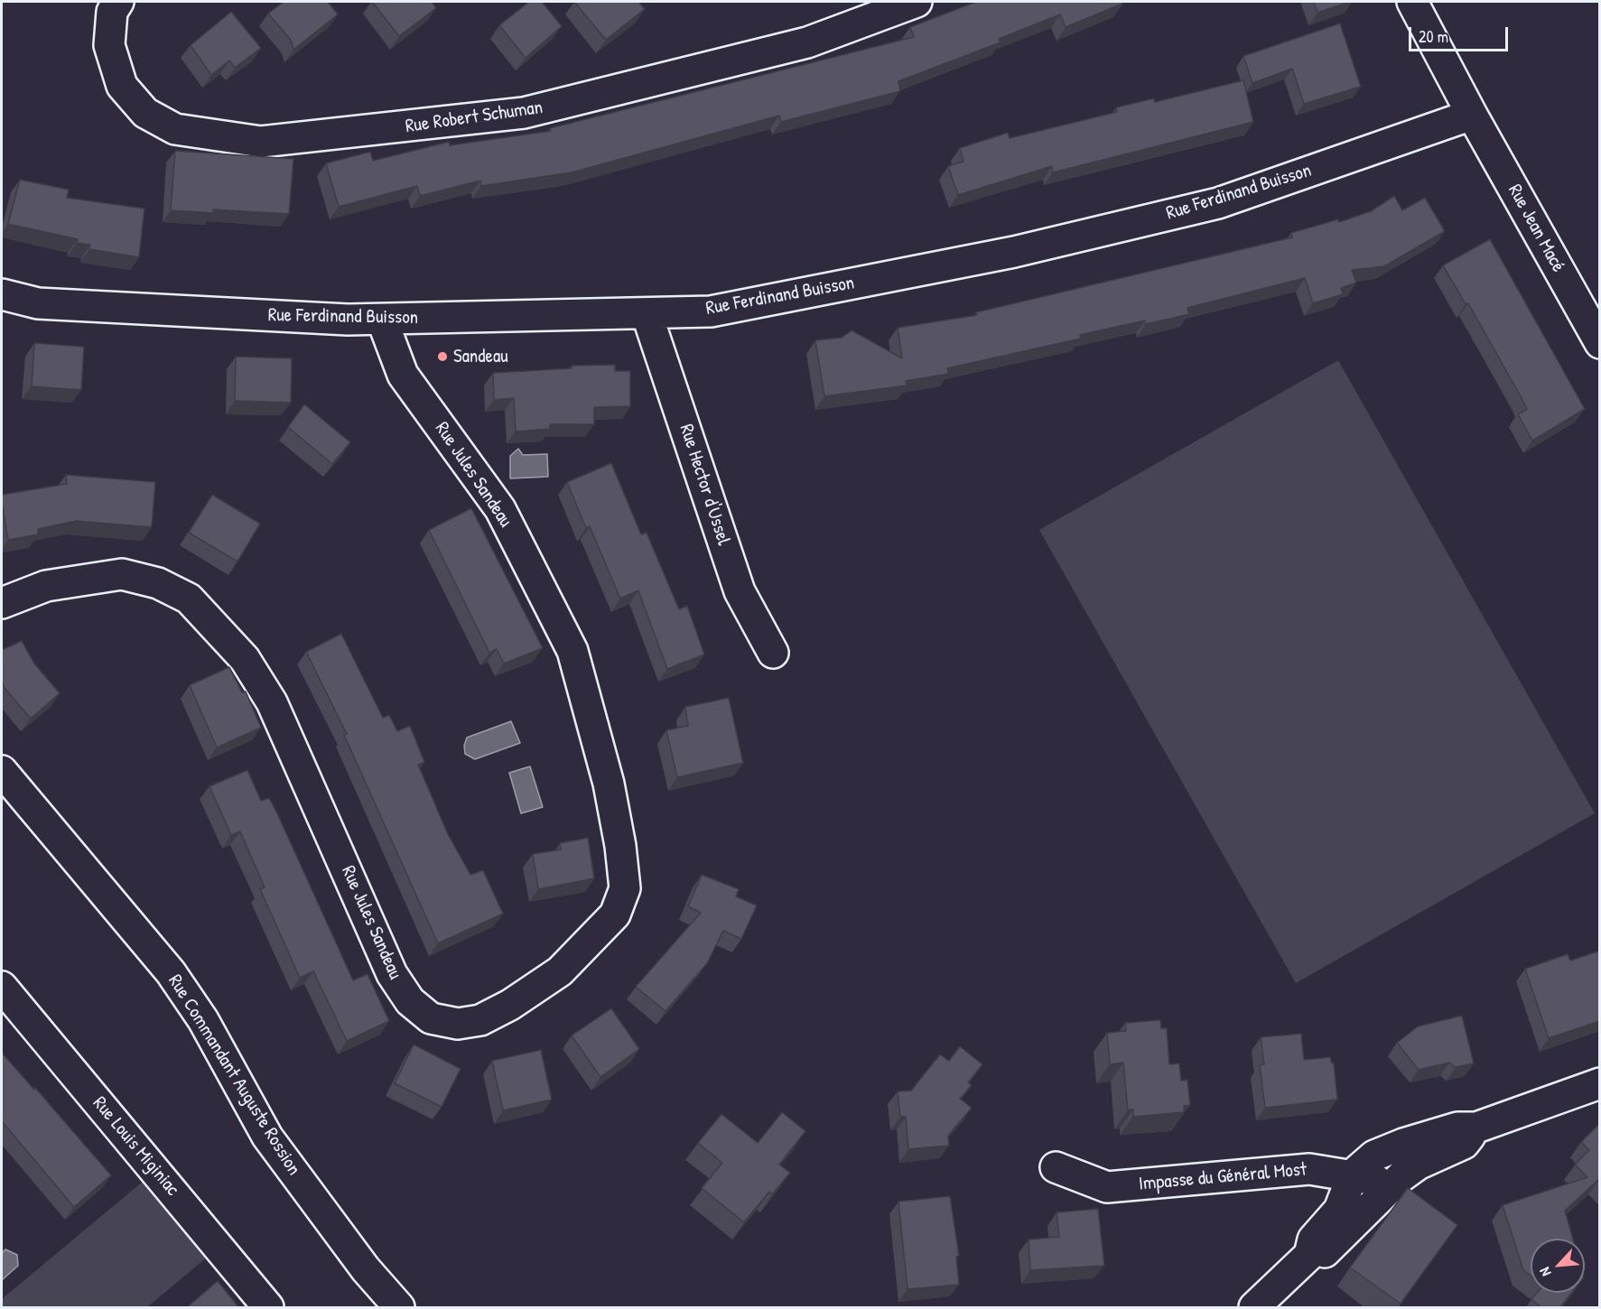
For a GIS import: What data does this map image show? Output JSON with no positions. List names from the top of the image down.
{
  "streets": {
    "street": [
      "Rue Robert Schuman",
      "Rue Ferdinand Buisson",
      "Rue Jean Macé",
      "Rue Jules Sandeau",
      "Rue Hector d'Ussel",
      "Rue Commandant Auguste Rossion",
      "Rue Louis Miginiac",
      "Impasse du Général Most"
    ]
  },
  "crossings": [
    ["Rue Ferdinand Buisson", "Rue Jean Macé"],
    ["Rue Ferdinand Buisson", "Rue Jules Sandeau"],
    ["Rue Ferdinand Buisson", "Rue Hector d'Ussel"]
  ],
  "places": ["Sandeau"],
  "scale_bar": "20 m",
  "north": "bottom left"
}
